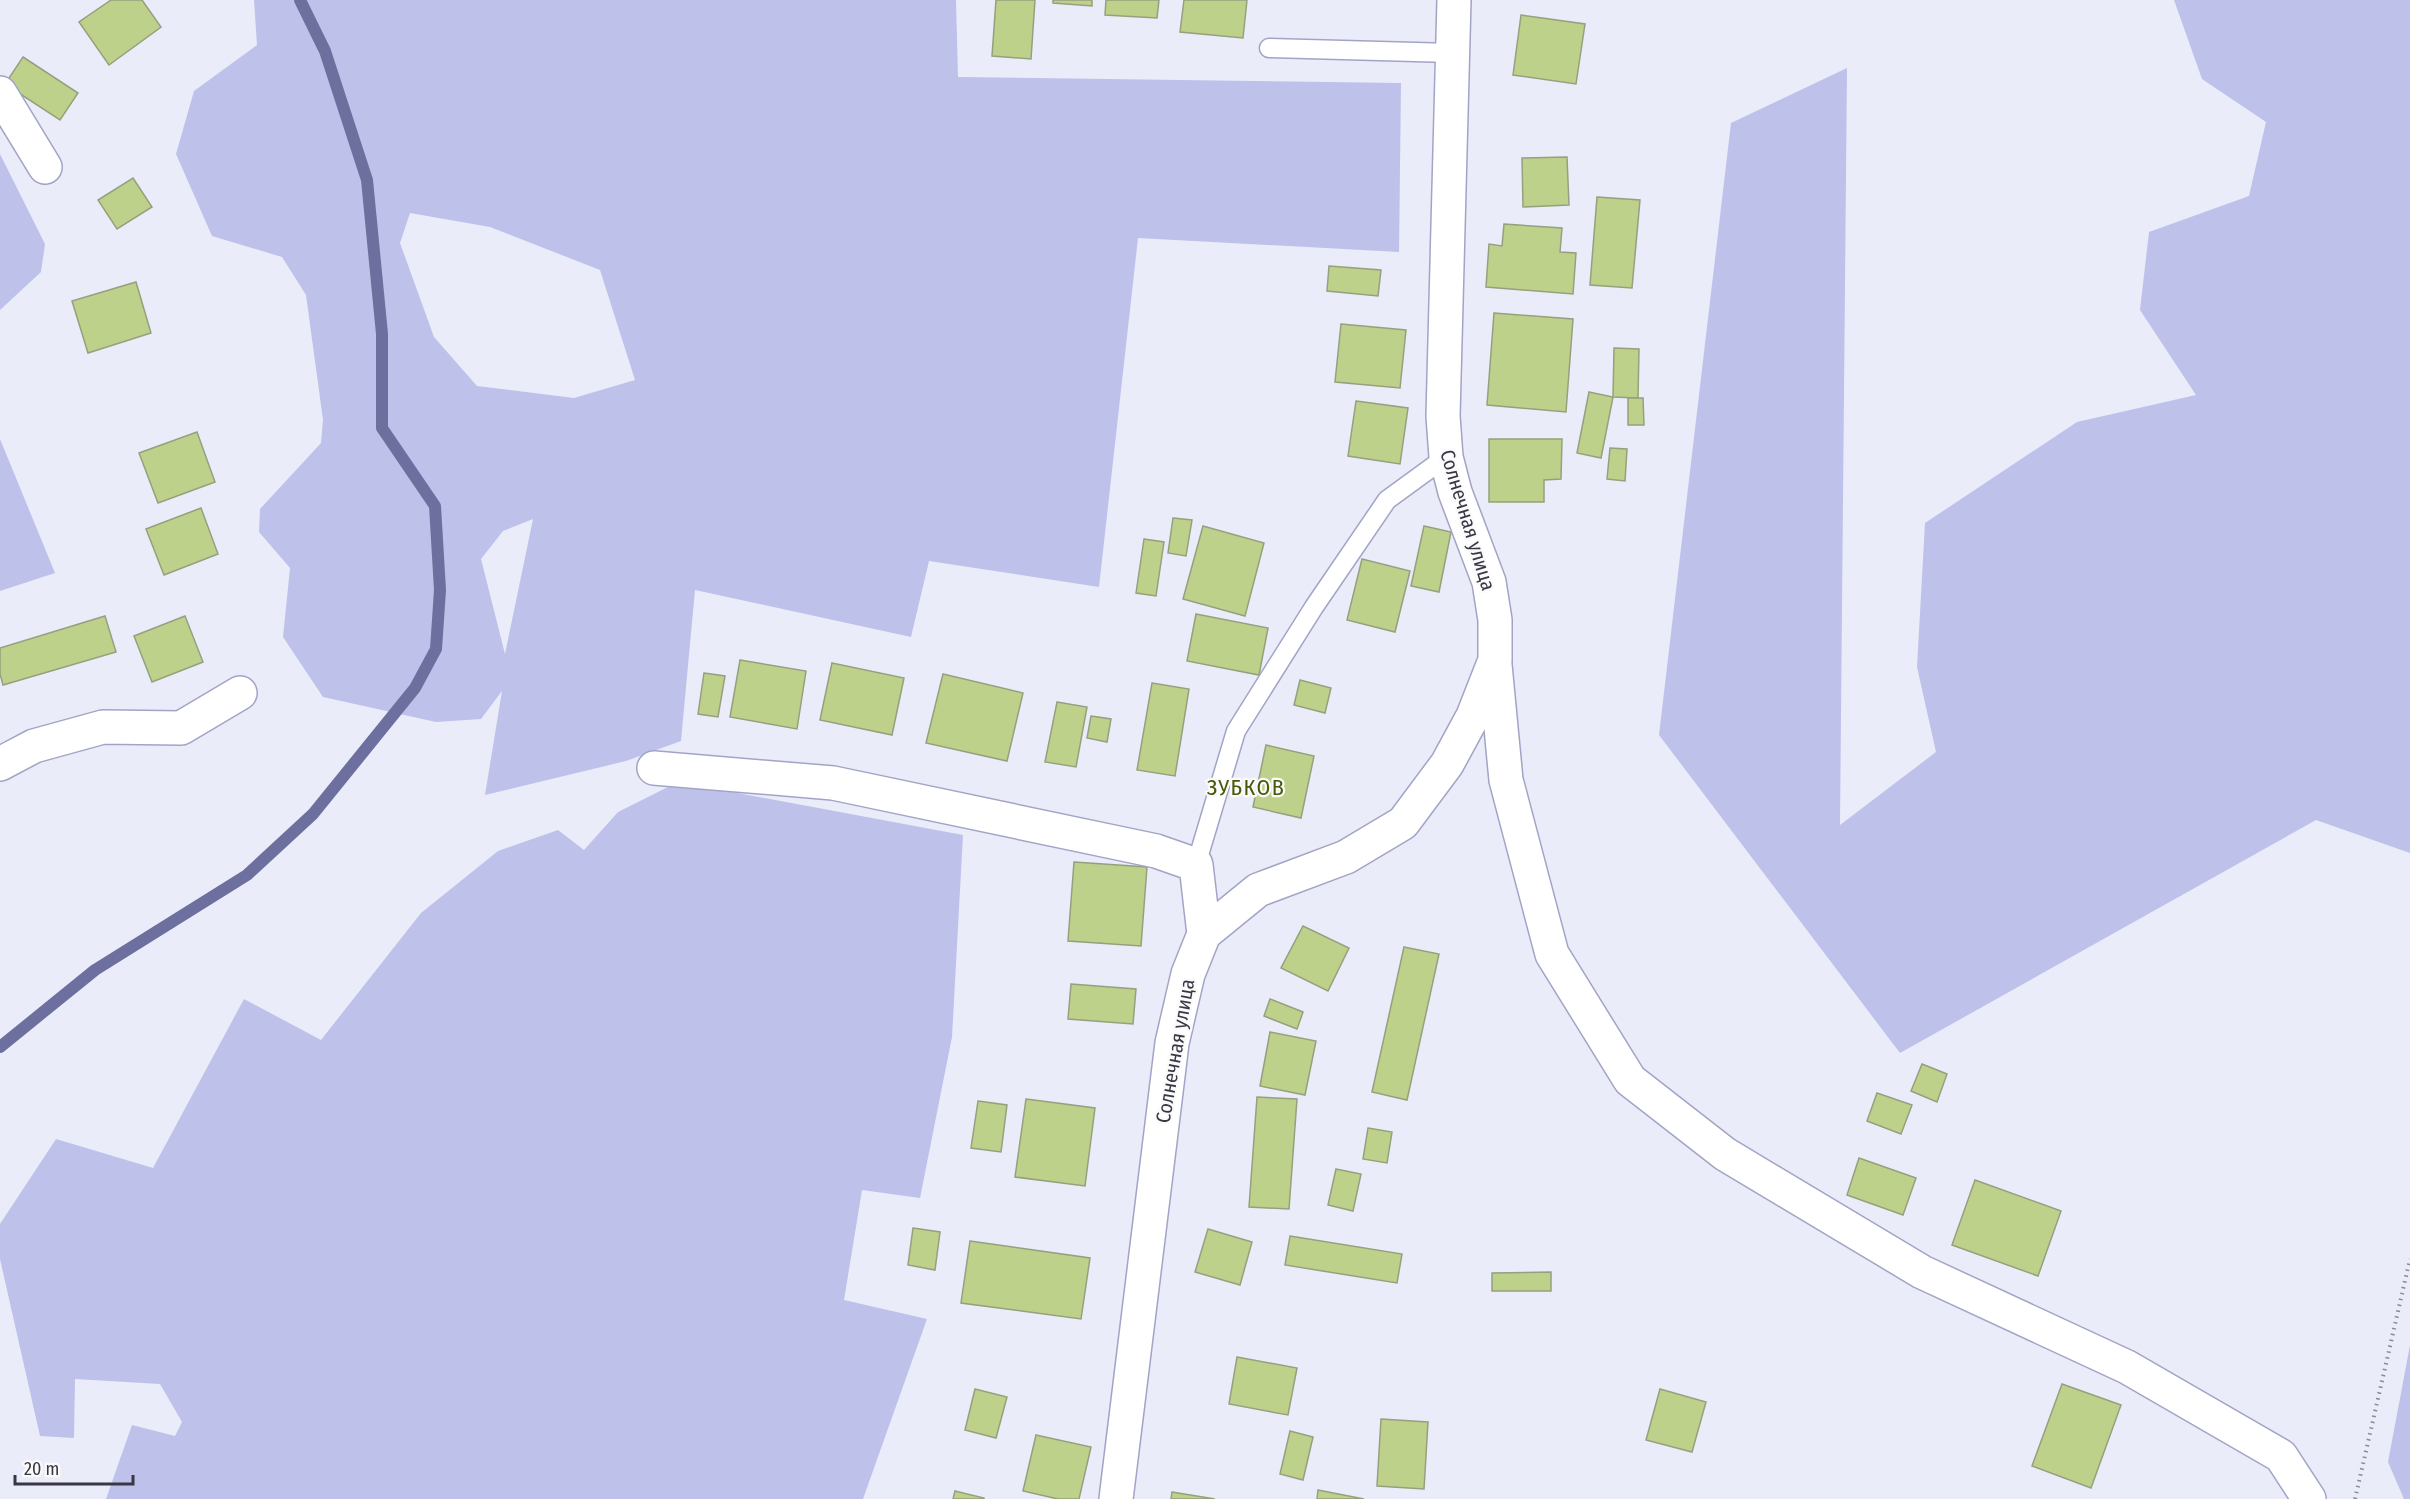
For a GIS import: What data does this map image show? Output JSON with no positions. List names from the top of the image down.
{
  "streets": {
    "street": ["Солнечная улица"]
  },
  "districts": ["ЗУБКОВ"],
  "scale_bar": "20 m"
}
